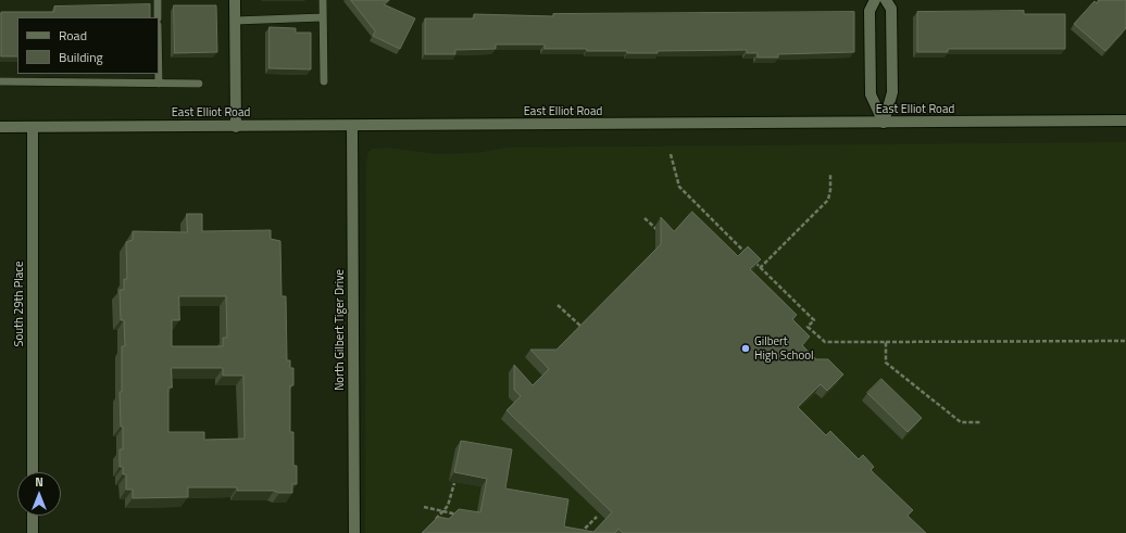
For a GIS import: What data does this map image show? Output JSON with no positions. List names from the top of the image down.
{
  "streets": {
    "street": ["East Elliot Road", "South 29th Place", "North Gilbert Tiger Drive"]
  },
  "crossings": [
    ["East Elliot Road", "South 29th Place"],
    ["East Elliot Road", "North Gilbert Tiger Drive"]
  ],
  "places": ["Gilbert High School"],
  "legend": ["Road", "Building"],
  "north": "top"
}
